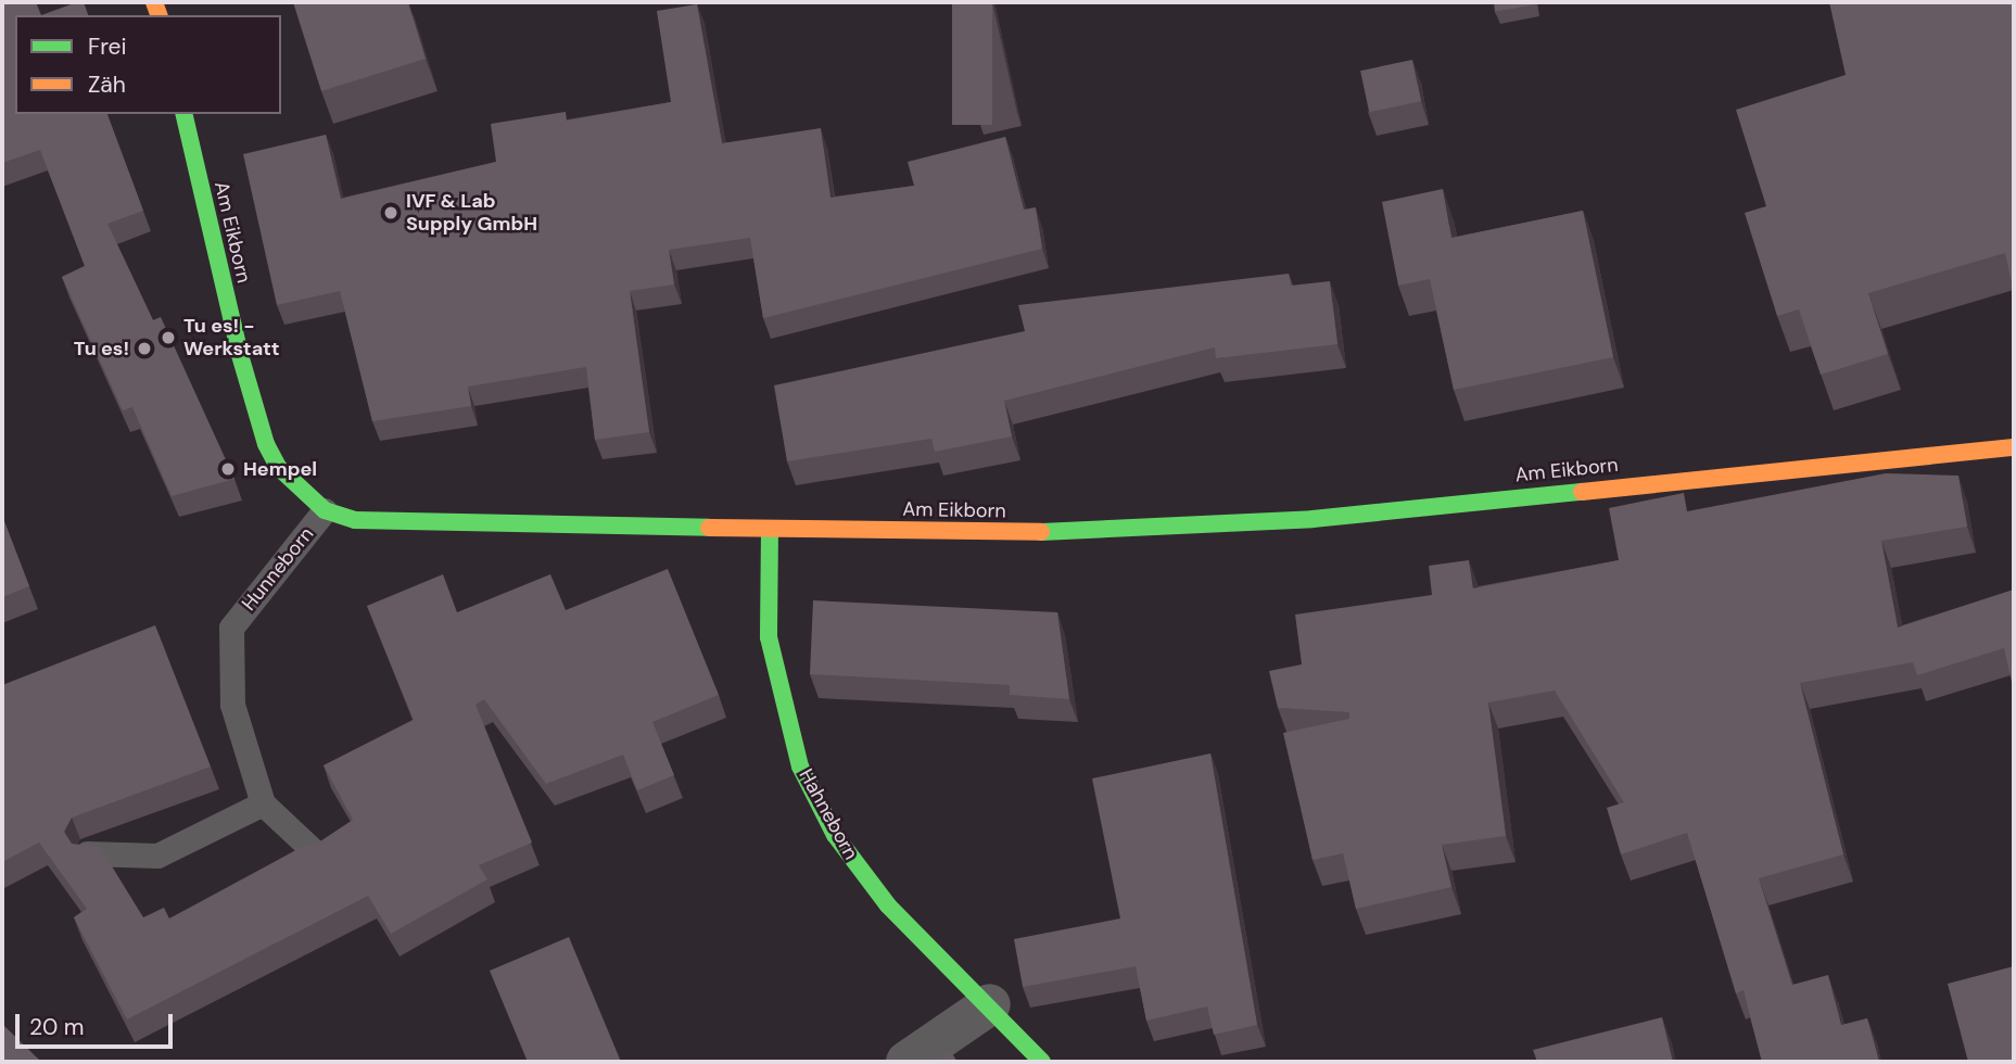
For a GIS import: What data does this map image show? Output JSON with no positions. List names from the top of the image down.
{
  "streets": {
    "street": ["Am Eikborn", "Hahneborn"],
    "lane": ["Hunneborn"]
  },
  "crossings": [
    ["Am Eikborn", "Hunneborn"],
    ["Am Eikborn", "Hahneborn"]
  ],
  "places": [
    "IVF & Lab Supply GmbH",
    "Tu es! - Werkstatt",
    "Tu es!",
    "Hempel"
  ],
  "legend": ["Frei", "Zäh"],
  "scale_bar": "20 m"
}
